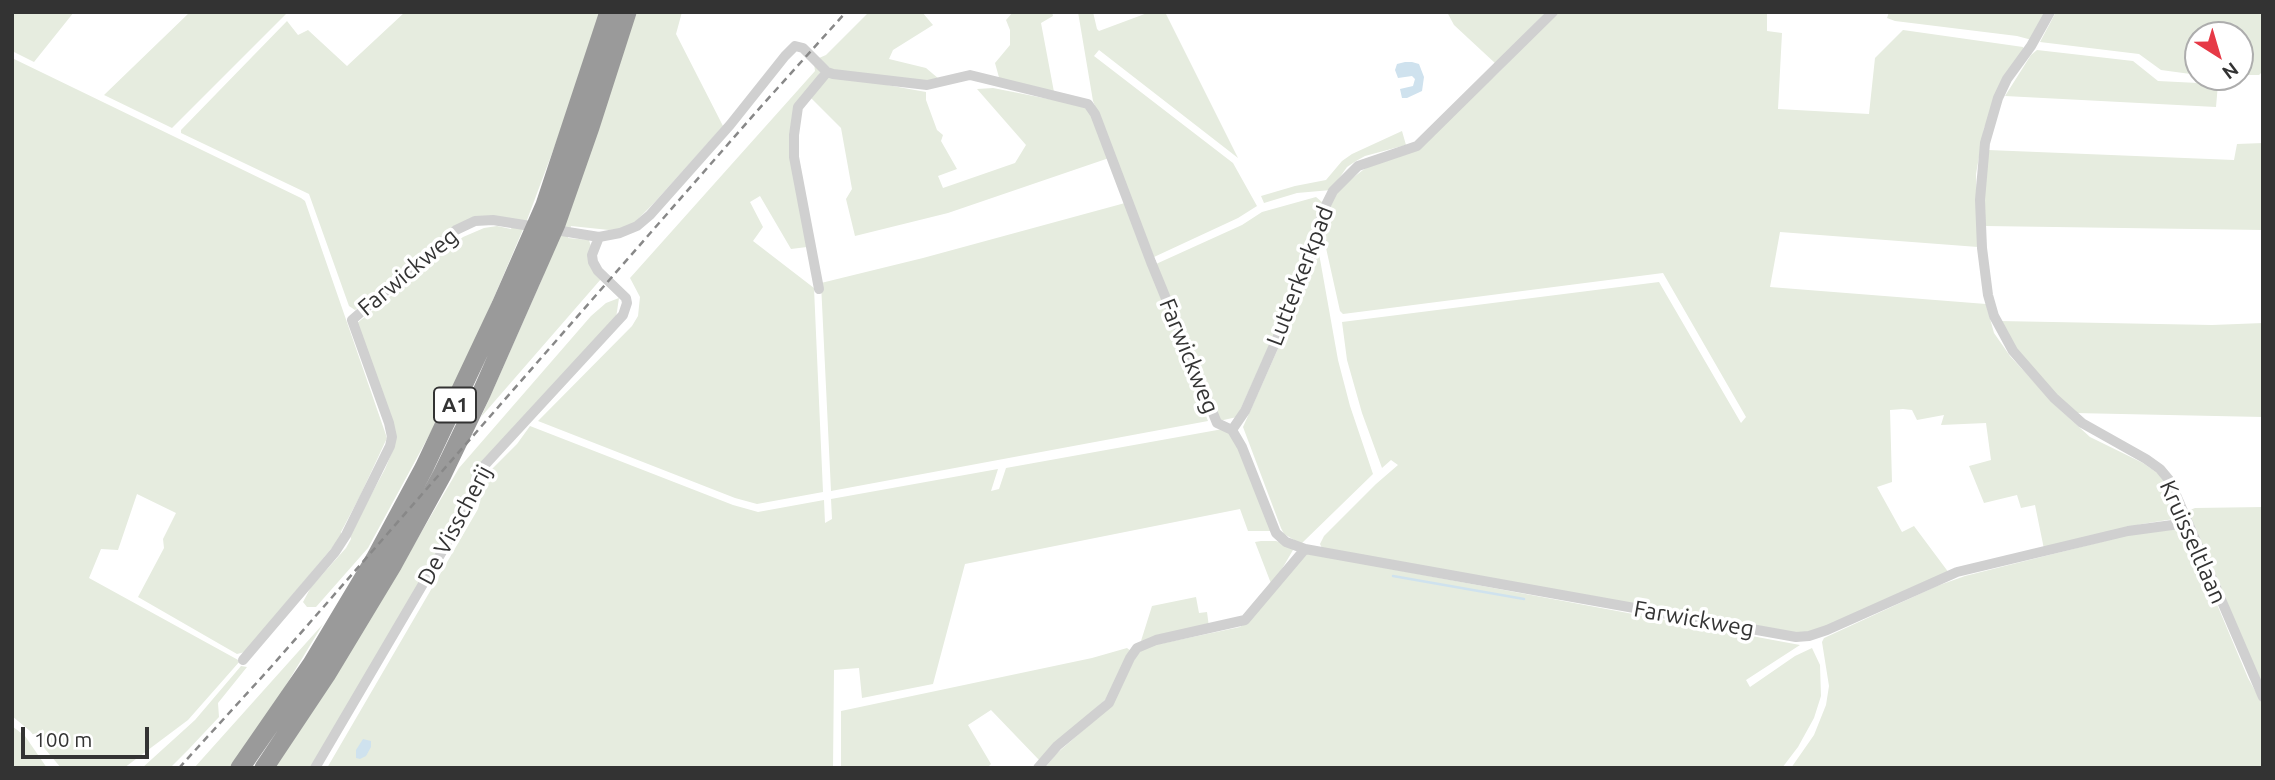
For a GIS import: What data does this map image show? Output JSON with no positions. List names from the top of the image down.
{
  "streets": {
    "highway": ["A1"],
    "street": [
      "Farwickweg",
      "Lutterkerkpad",
      "De Visscherij",
      "Kruisseltlaan"
    ]
  },
  "crossings": [
    ["Farwickweg", "Lutterkerkpad"],
    ["Farwickweg", "De Visscherij"],
    ["Farwickweg", "Kruisseltlaan"]
  ],
  "scale_bar": "100 m",
  "north": "bottom right"
}
